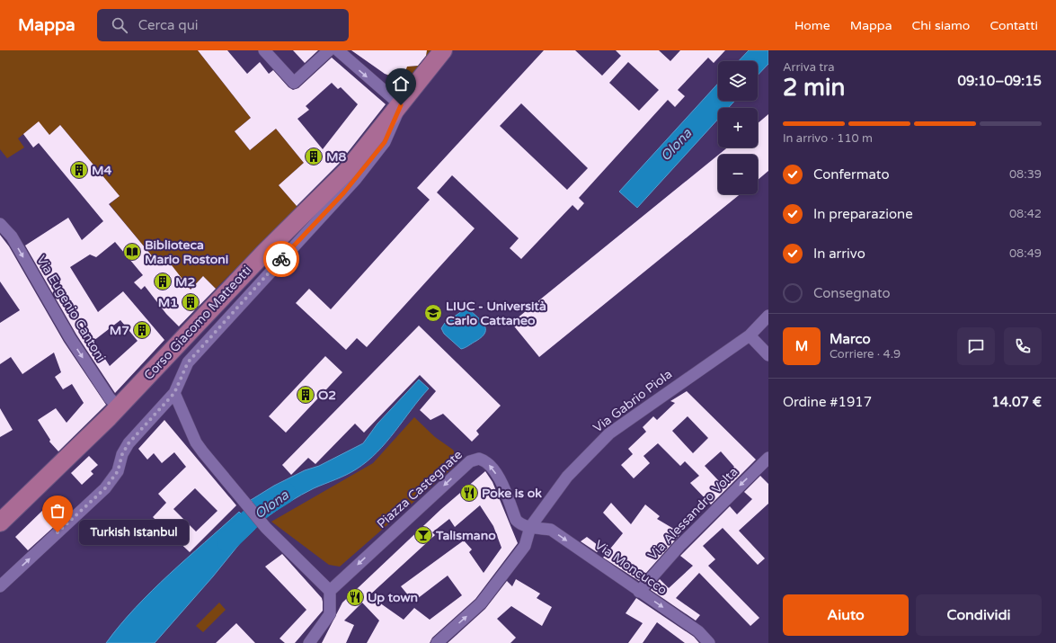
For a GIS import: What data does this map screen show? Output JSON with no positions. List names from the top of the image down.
{
  "streets": {
    "main road": ["Corso Giacomo Matteotti"],
    "street": [
      "Via Eugenio Cantoni",
      "Via Gabrio Piola",
      "Piazza Castegnate",
      "Via Alessandro Volta",
      "Via Moncucco"
    ]
  },
  "crossings": [
    ["Via Eugenio Cantoni", "Corso Giacomo Matteotti"],
    ["Via Gabrio Piola", "Piazza Castegnate"],
    ["Via Gabrio Piola", "Via Moncucco"],
    ["Piazza Castegnate", "Via Moncucco"],
    ["Via Alessandro Volta", "Via Moncucco"]
  ],
  "one_way": ["Via Eugenio Cantoni", "Via Alessandro Volta", "Via Moncucco"],
  "water": ["Olona"],
  "places": {
    "building": [
      "M8",
      "M4",
      "M2",
      "M1",
      "M7",
      "O2"
    ],
    "library": ["Biblioteca Mario Rostoni"],
    "school or university": ["LIUC - Università Carlo Cattaneo"],
    "restaurant": ["Poke is ok", "Up town"],
    "other": ["Turkish Istanbul"],
    "bar": ["Talismano"]
  },
  "page": {
    "header": "Mappa",
    "search": "Cerca qui",
    "nav": [
      "Home",
      "Mappa",
      "Chi siamo",
      "Contatti"
    ],
    "heading": ["2 min", "Arriva tra", "09:10–09:15"],
    "panel": [
      "Marco",
      "Corriere · 4.9",
      "Ordine #1917",
      "14.07 €"
    ],
    "map_buttons": ["+", "−"],
    "bar": "In arrivo · 110 m",
    "list": [
      ["Confermato", "08:39"],
      ["In preparazione", "08:42"],
      ["In arrivo", "08:49"],
      "Consegnato"
    ],
    "round": "M",
    "bubble": "Turkish Istanbul",
    "buttons": ["Aiuto", "Condividi"]
  }
}
